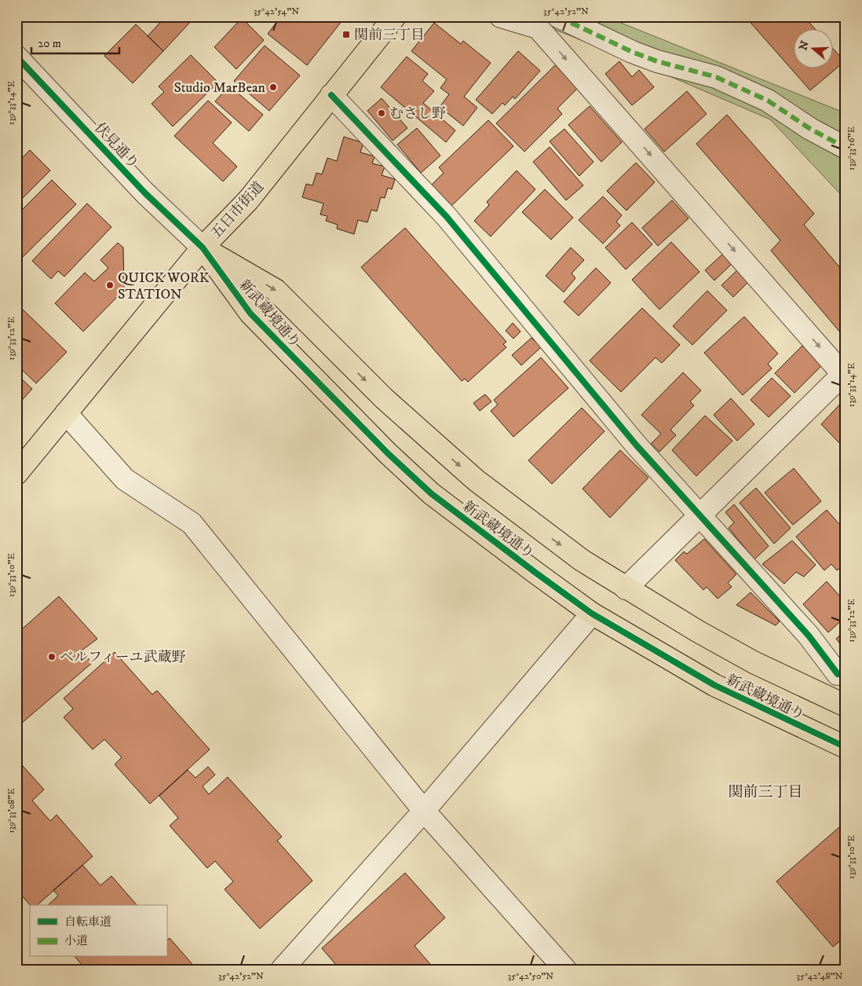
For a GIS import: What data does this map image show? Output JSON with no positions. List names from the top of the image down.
{
  "streets": {
    "main road": ["五日市街道", "新武蔵境通り"],
    "street": ["伏見通り"]
  },
  "crossings": [
    ["伏見通り", "五日市街道"],
    ["伏見通り", "新武蔵境通り"],
    ["五日市街道", "新武蔵境通り"]
  ],
  "districts": ["関前三丁目"],
  "places": {
    "transit": ["関前三丁目"],
    "other": [
      "Studio MarBean",
      "むさし野",
      "QUICK WORK STATION",
      "ベルフィーユ武蔵野"
    ]
  },
  "legend": ["自転車道", "小道"],
  "scale_bar": "20 m",
  "north": "left",
  "coordinates": [
    "35°42'54\"N",
    "35°42'52\"N",
    "139°33'14\"E",
    "139°33'16\"E",
    "139°33'12\"E",
    "139°33'10\"E",
    "139°33'08\"E",
    "35°42'50\"N",
    "35°42'48\"N"
  ]
}
